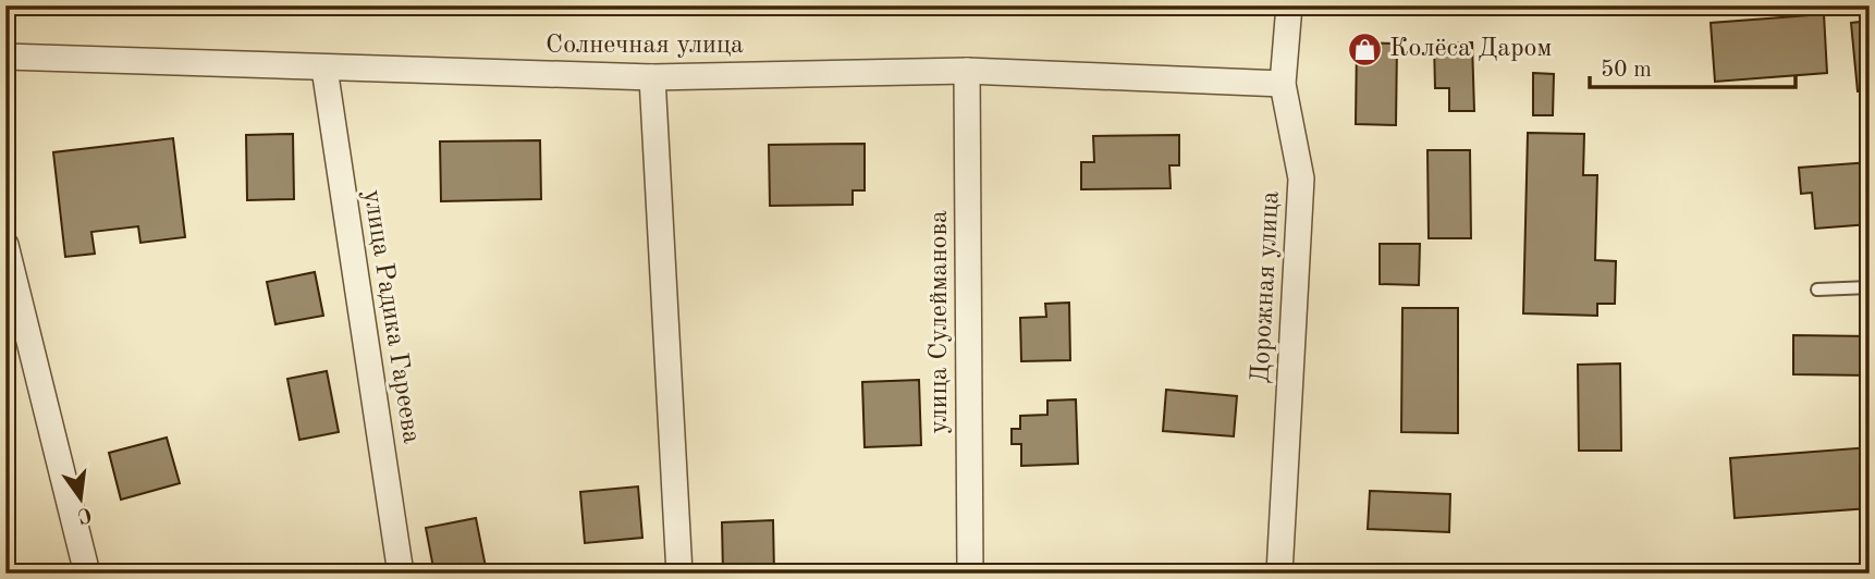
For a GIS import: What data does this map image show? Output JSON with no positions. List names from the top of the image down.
{
  "streets": {
    "street": [
      "Солнечная улица",
      "Дорожная улица",
      "улица Радика Гареева",
      "улица Сулейманова"
    ]
  },
  "crossings": [
    ["Солнечная улица", "Дорожная улица"],
    ["Солнечная улица", "улица Радика Гареева"],
    ["Солнечная улица", "улица Сулейманова"]
  ],
  "places": {
    "shop": ["Колёса Даром"]
  },
  "scale_bar": "50 m",
  "north": "bottom"
}
